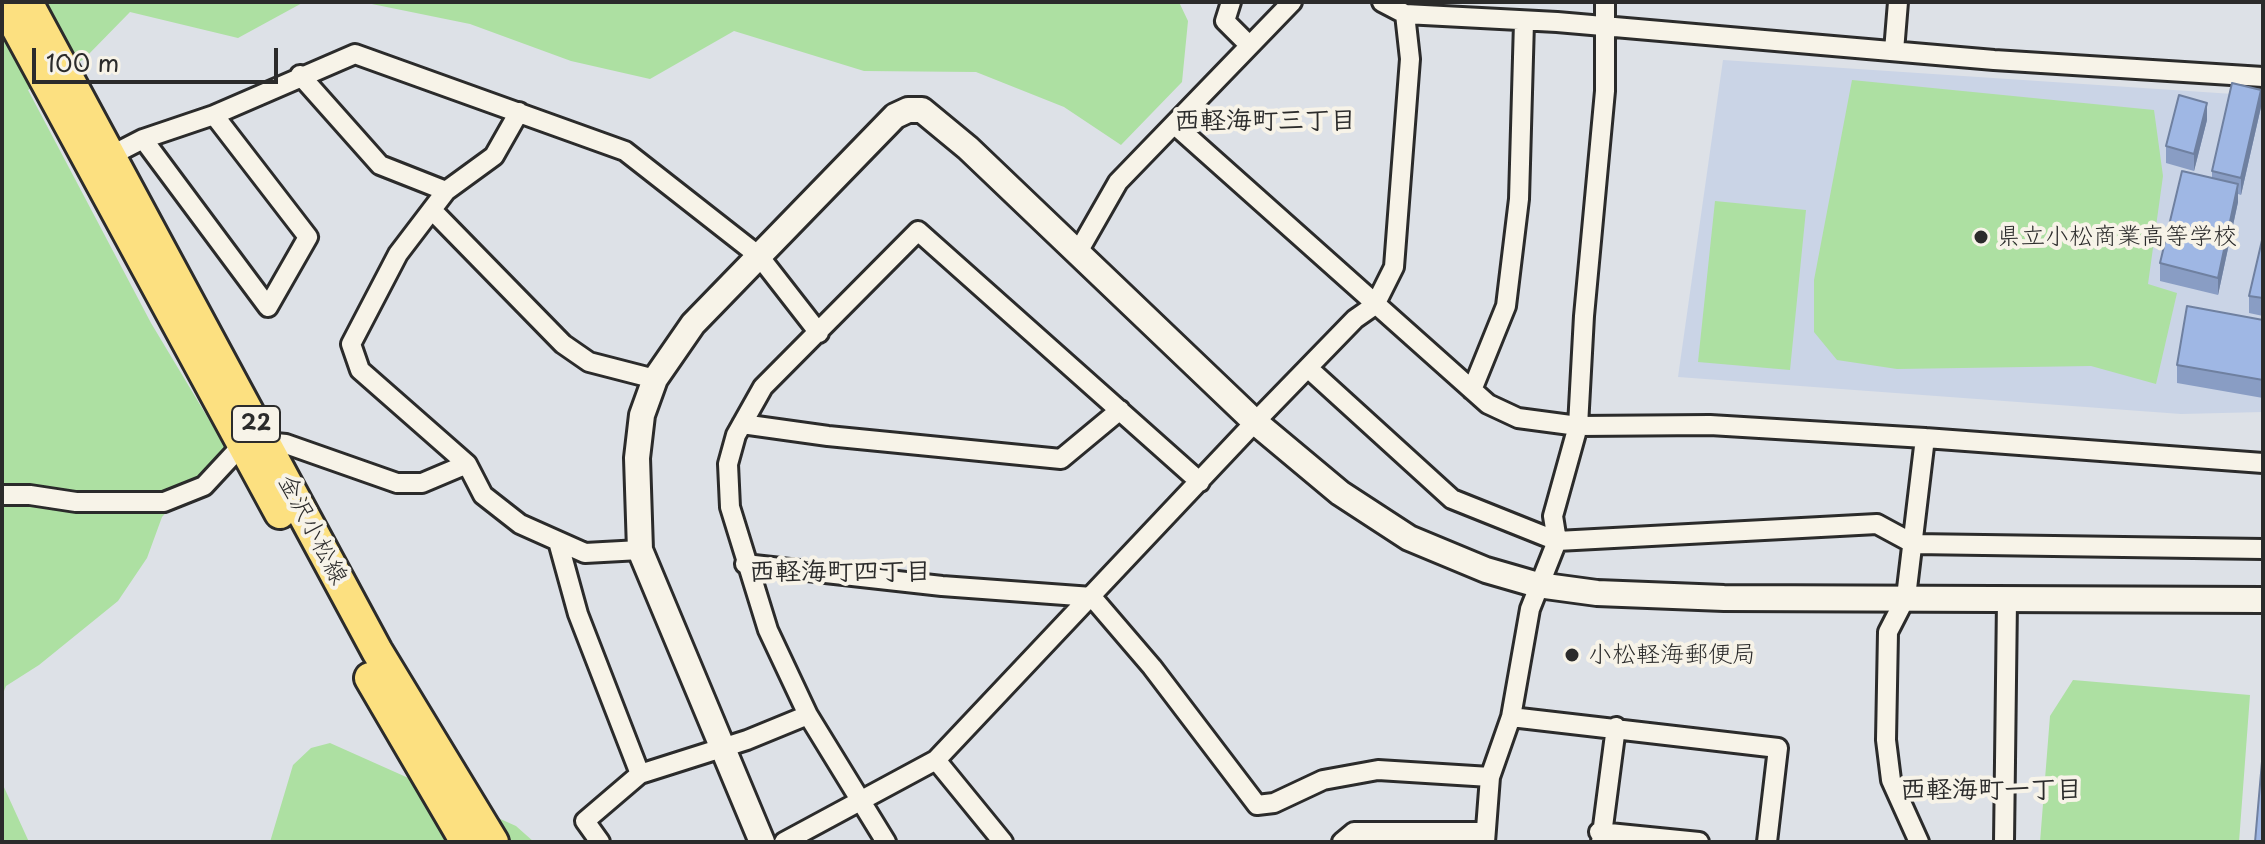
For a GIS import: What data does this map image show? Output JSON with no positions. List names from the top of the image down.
{
  "streets": {
    "main road": ["22", "金沢小松線"]
  },
  "districts": ["西軽海町三丁目", "西軽海町四丁目", "西軽海町一丁目"],
  "places": ["県立小松商業高等学校", "小松軽海郵便局"],
  "scale_bar": "100 m"
}
